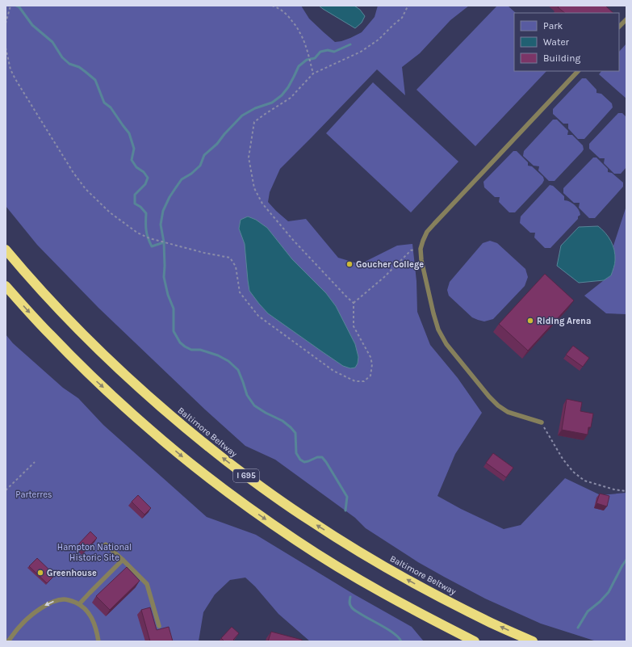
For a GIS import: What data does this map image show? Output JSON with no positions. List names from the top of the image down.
{
  "streets": {
    "highway": ["Baltimore Beltway", "I 695"]
  },
  "parks": ["Parterres", "Hampton National Historic Site"],
  "places": ["Goucher College", "Riding Arena", "Greenhouse"],
  "legend": ["Park", "Water", "Building"]
}
